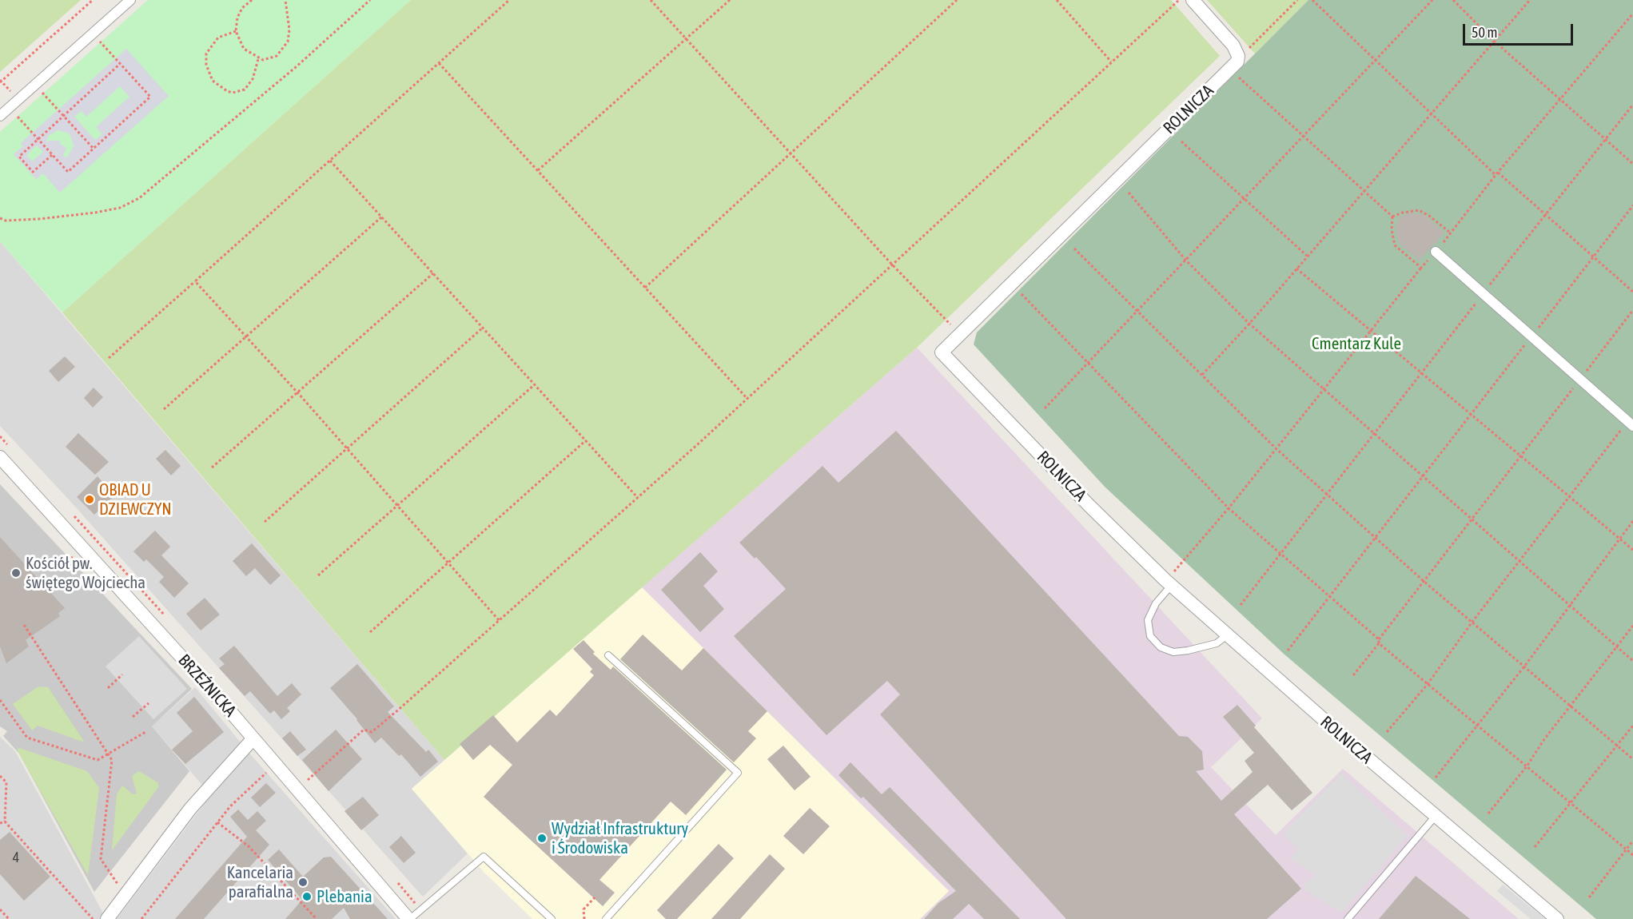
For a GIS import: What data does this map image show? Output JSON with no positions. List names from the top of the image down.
{
  "streets": {
    "street": ["ROLNICZA", "BRZEŹNICKA"]
  },
  "parks": ["Cmentarz Kule"],
  "places": [
    "OBIAD U DZIEWCZYN",
    "Kościół pw. świętego Wojciecha",
    "Wydział Infrastruktury i Środowiska",
    "Kancelaria parafialna",
    "Plebania"
  ],
  "house_numbers": ["4"],
  "scale_bar": "50 m"
}
